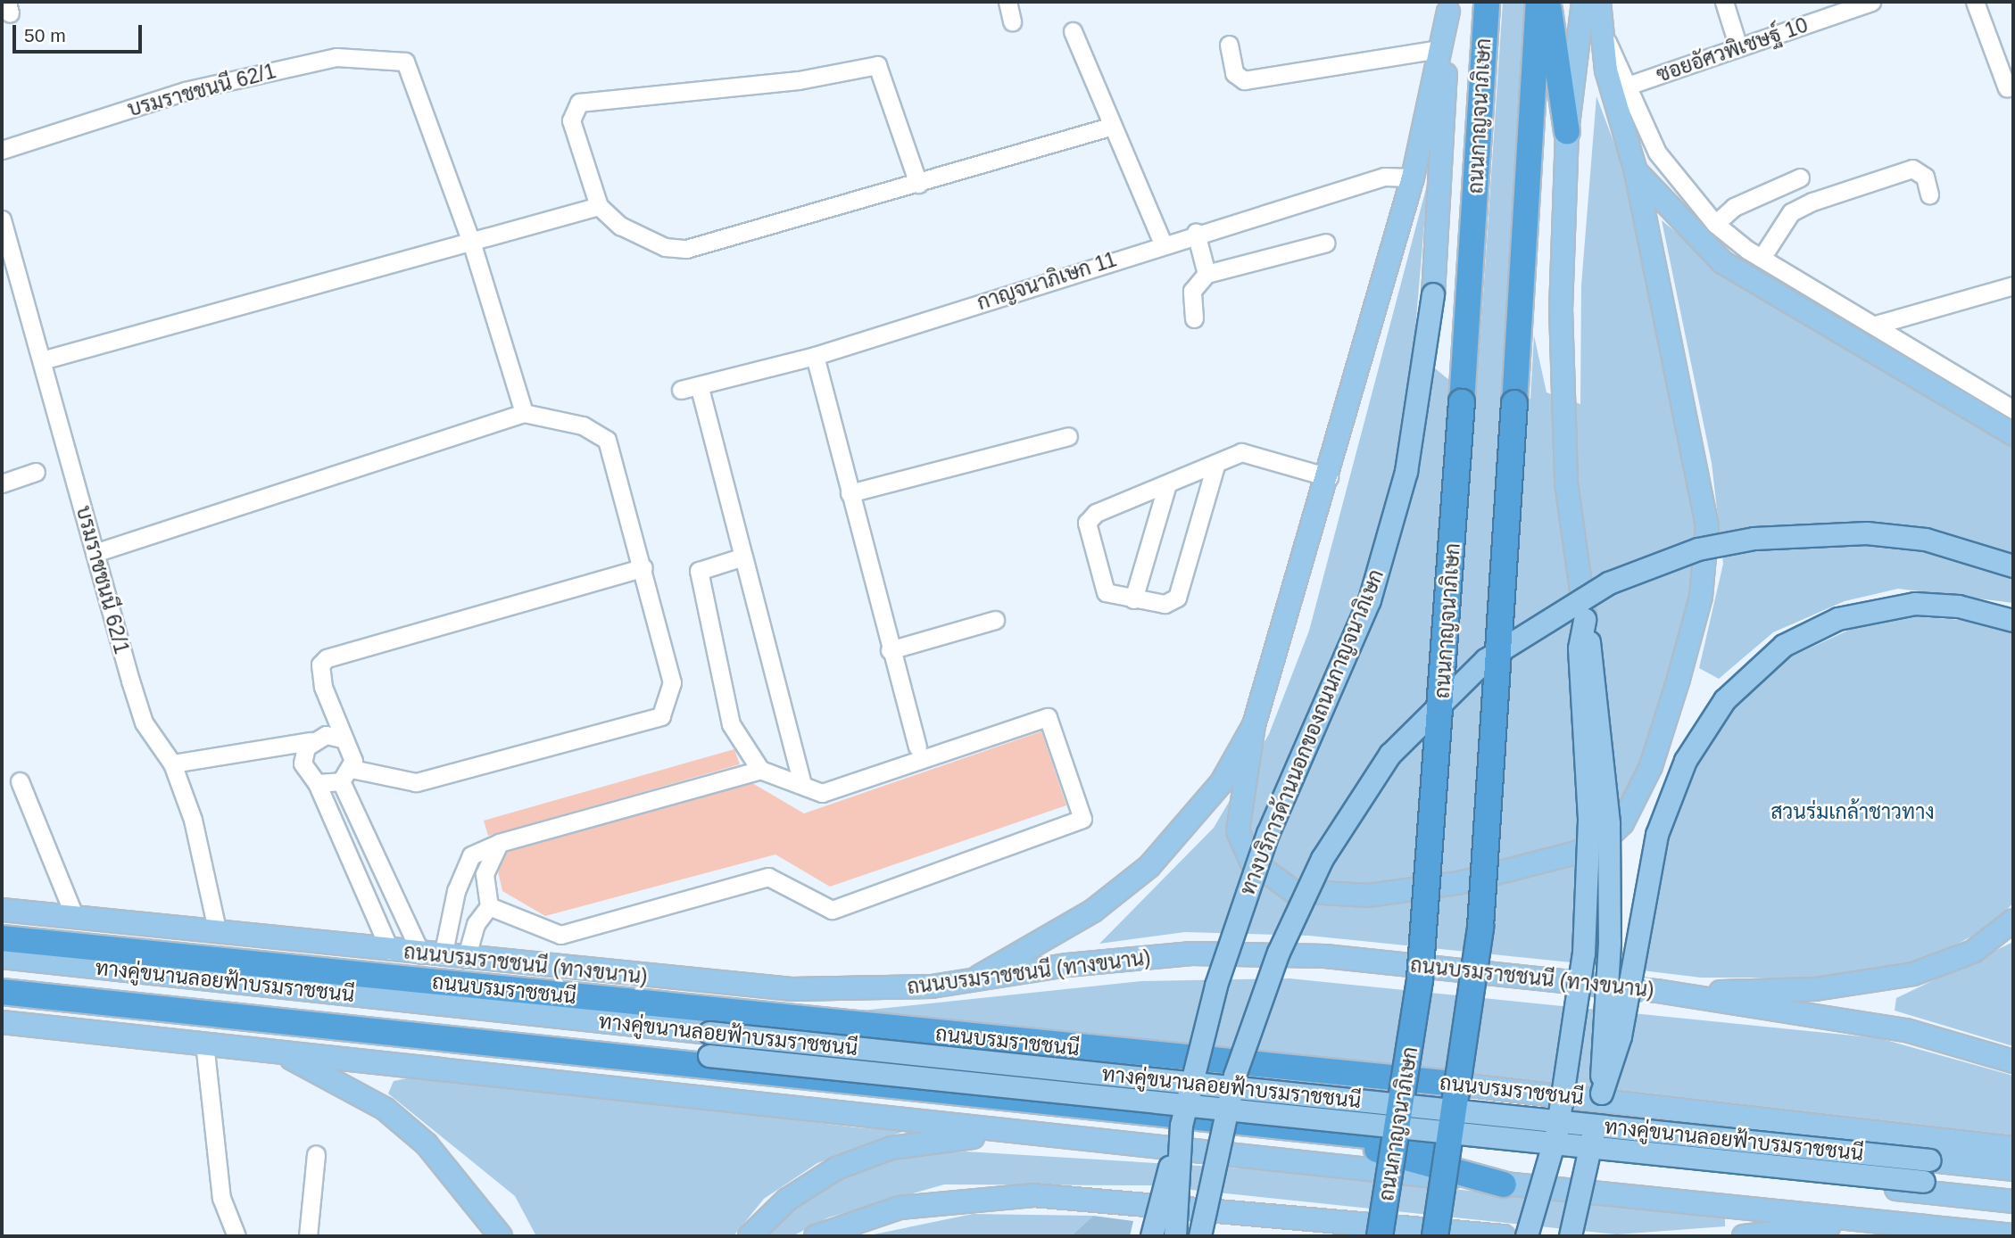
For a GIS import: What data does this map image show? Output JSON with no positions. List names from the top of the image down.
{
  "streets": {
    "highway": ["ถนนกาญจนาภิเษก", "ถนนบรมราชชนนี"],
    "main road": ["ทางบริการด้านนอกของถนนกาญจนาภิเษก", "ถนนบรมราชชนนี (ทางขนาน)", "ทางคู่ขนานลอยฟ้าบรมราชชนนี"],
    "street": ["ซอยอัศวพิเชษฐ์ 10", "บรมราชชนนี 62/1", "กาญจนาภิเษก 11"]
  },
  "crossings": [
    ["บรมราชชนนี 62/1", "ถนนบรมราชชนนี (ทางขนาน)"]
  ],
  "parks": ["สวนร่มเกล้าชาวทาง"],
  "scale_bar": "50 m"
}
